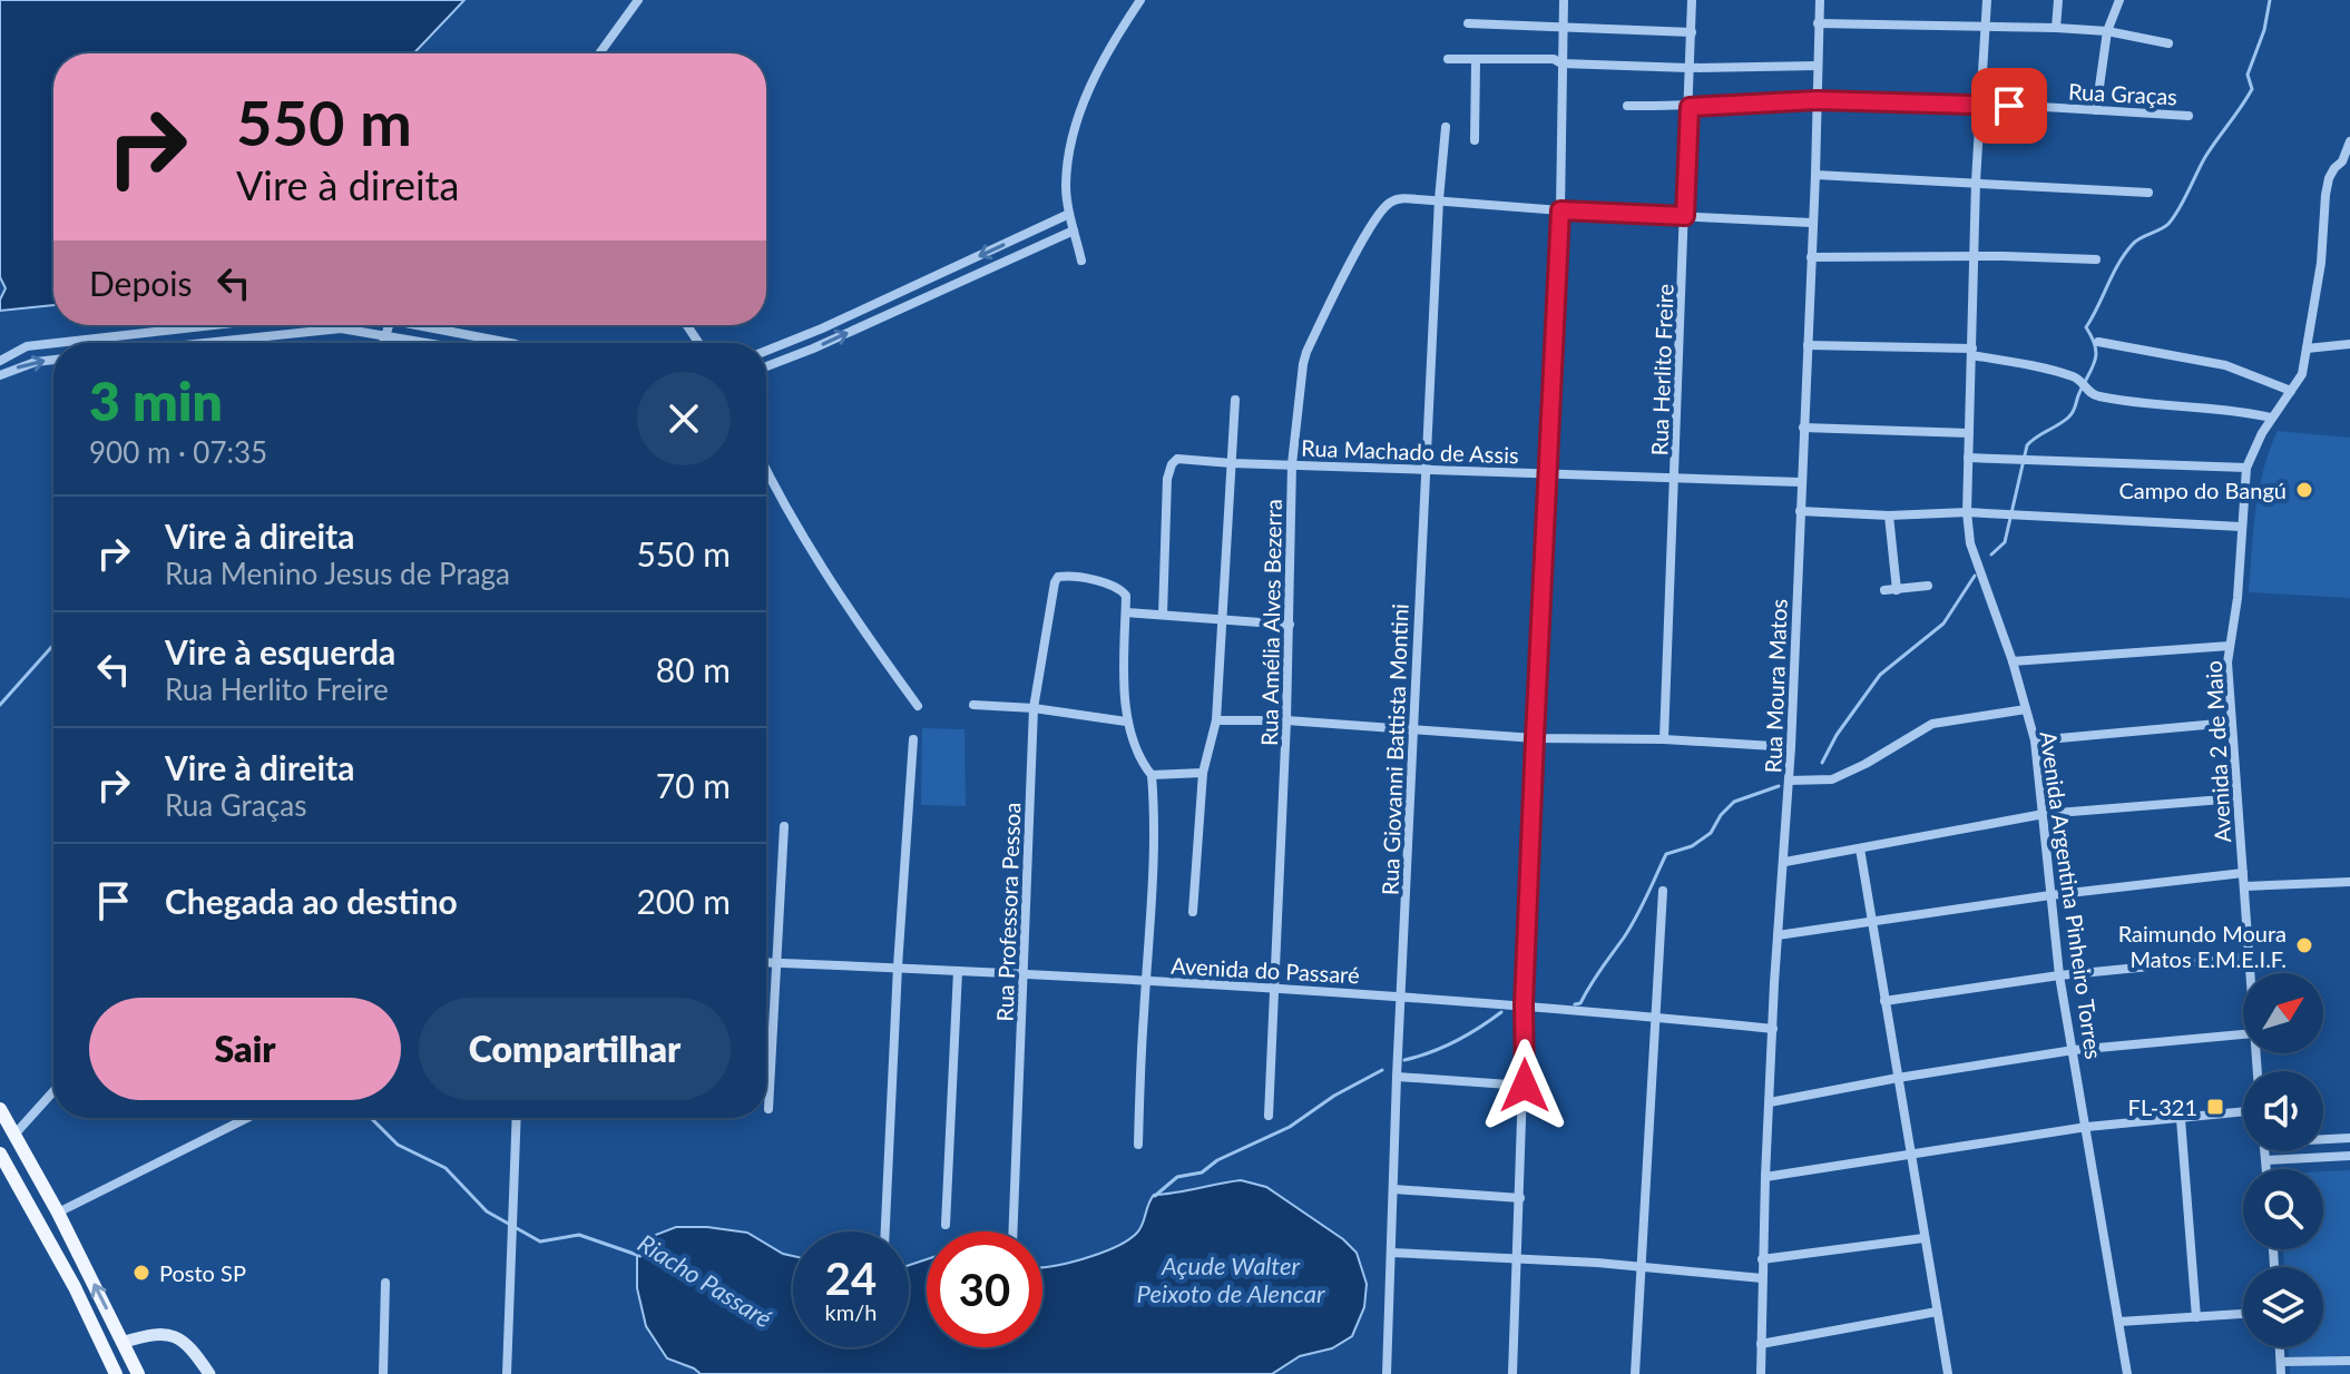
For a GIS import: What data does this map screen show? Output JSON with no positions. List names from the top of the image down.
{
  "streets": {
    "street": [
      "Rua Graças",
      "Rua Herlito Freire",
      "Rua Machado de Assis",
      "Rua Amélia Alves Bezerra",
      "Rua Moura Matos",
      "Rua Giovanni Battista Montini",
      "Avenida 2 de Maio",
      "Avenida Argentina Pinheiro Torres",
      "Rua Professora Pessoa",
      "Avenida do Passaré"
    ]
  },
  "crossings": [
    ["Rua Graças", "Rua Herlito Freire"],
    ["Rua Graças", "Rua Moura Matos"],
    ["Rua Graças", "Avenida Argentina Pinheiro Torres"],
    ["Rua Herlito Freire", "Rua Machado de Assis"],
    ["Rua Machado de Assis", "Rua Amélia Alves Bezerra"],
    ["Rua Machado de Assis", "Rua Moura Matos"],
    ["Rua Machado de Assis", "Rua Giovanni Battista Montini"],
    ["Rua Amélia Alves Bezerra", "Rua Giovanni Battista Montini"],
    ["Rua Amélia Alves Bezerra", "Avenida do Passaré"],
    ["Rua Moura Matos", "Avenida do Passaré"],
    ["Rua Giovanni Battista Montini", "Avenida do Passaré"],
    ["Rua Professora Pessoa", "Avenida do Passaré"]
  ],
  "water": ["Açude Walter Peixoto de Alencar", "Riacho Passaré"],
  "places": {
    "other": ["Campo do Bangú", "Raimundo Moura Matos E.M.E.I.F.", "Posto SP"],
    "transit": ["FL-321"]
  },
  "north": "top right",
  "page": {
    "turn": ["550 m", "Vire à direita"],
    "then": "Depois",
    "heading": ["3 min", "900 m · 07:35"],
    "list": [
      {
        "name": "Vire à direita",
        "note": "Rua Menino Jesus de Praga",
        "value": "550 m"
      },
      {
        "name": "Vire à esquerda",
        "note": "Rua Herlito Freire",
        "value": "80 m"
      },
      {
        "name": "Vire à direita",
        "note": "Rua Graças",
        "value": "70 m"
      },
      {
        "name": "Chegada ao destino",
        "value": "200 m"
      }
    ],
    "buttons": ["Sair", "Compartilhar"],
    "speed": "24 km/h",
    "limit": "30"
  }
}
